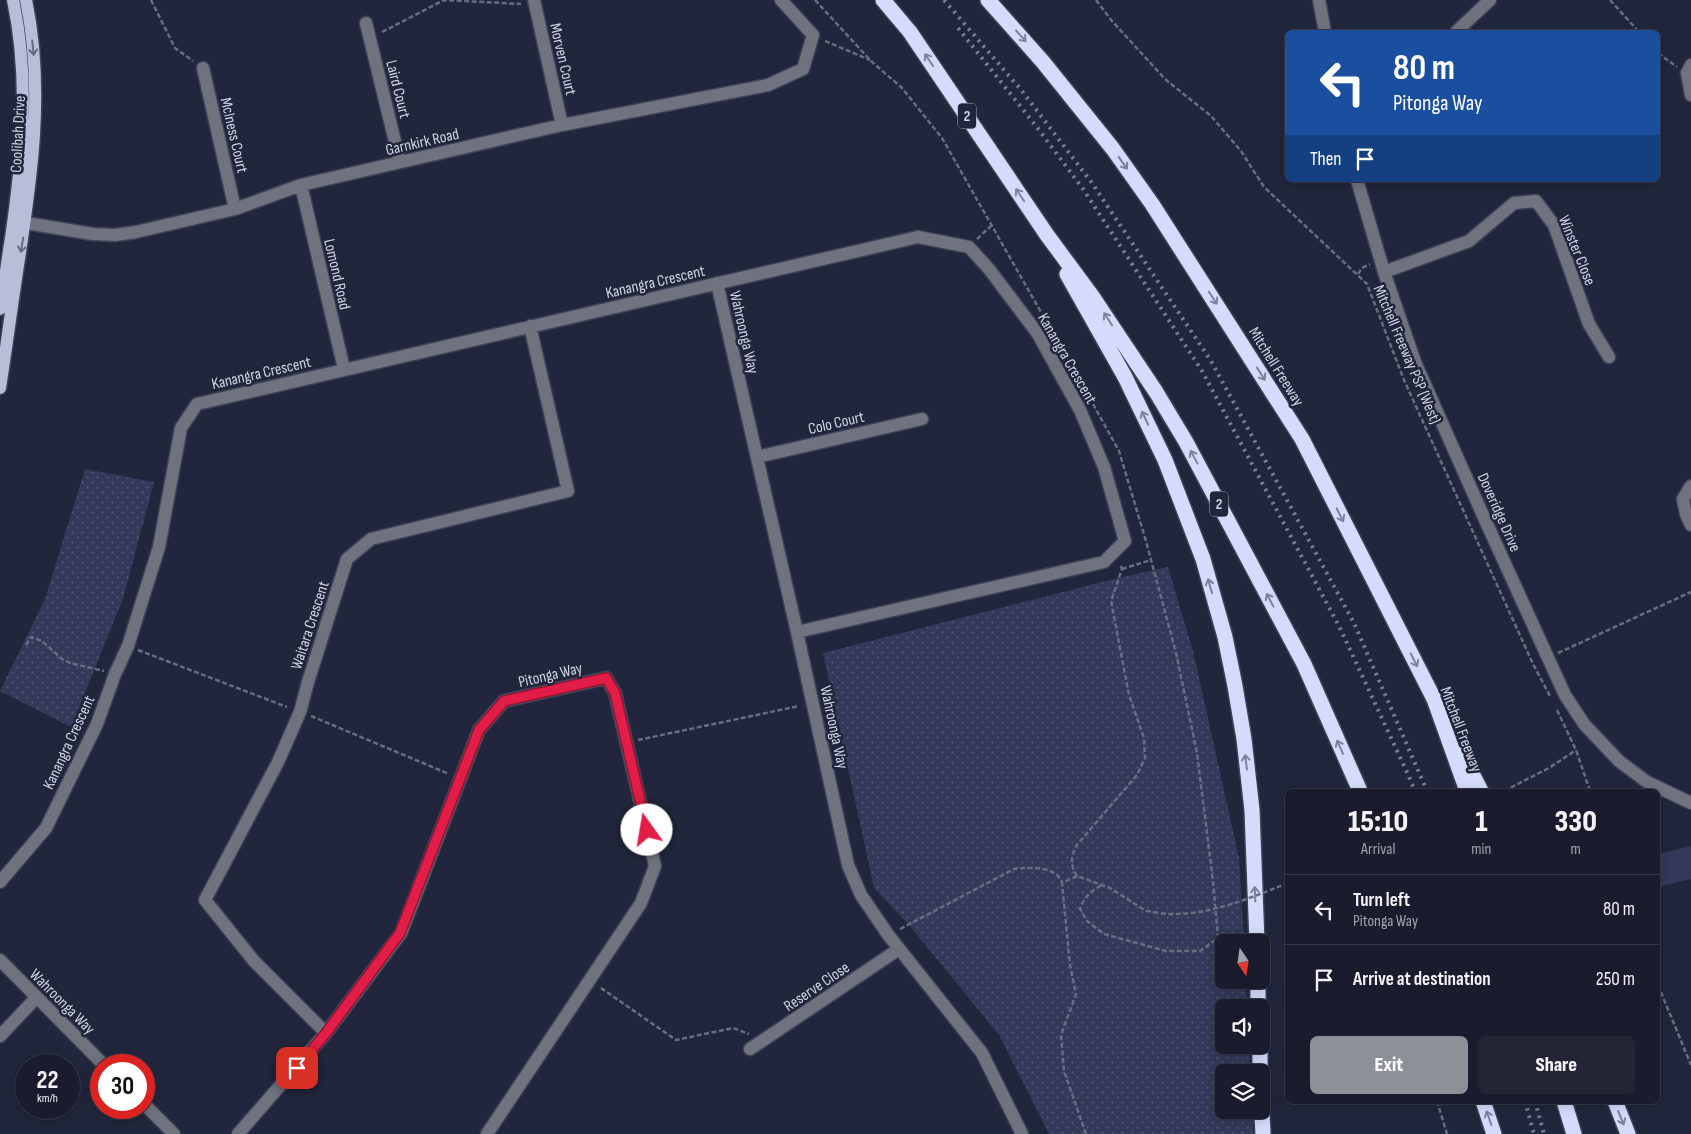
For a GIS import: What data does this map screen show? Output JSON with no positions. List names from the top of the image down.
{
  "streets": {
    "highway": ["2", "Mitchell Freeway"],
    "main road": ["Coolibah Drive"],
    "street": [
      "Morven Court",
      "Laird Court",
      "McIness Court",
      "Garnkirk Road",
      "Winster Close",
      "Lomond Road",
      "Kanangra Crescent",
      "Wahroonga Way",
      "Colo Court",
      "Doveridge Drive",
      "Waitara Crescent",
      "Pitonga Way",
      "Reserve Close"
    ],
    "path": ["Mitchell Freeway PSP (West)"]
  },
  "crossings": [
    ["Morven Court", "Garnkirk Road"],
    ["Laird Court", "Garnkirk Road"],
    ["Coolibah Drive", "Garnkirk Road"],
    ["McIness Court", "Garnkirk Road"],
    ["Garnkirk Road", "Lomond Road"],
    ["Winster Close", "Doveridge Drive"],
    ["Lomond Road", "Kanangra Crescent"],
    ["Kanangra Crescent", "Wahroonga Way"],
    ["Kanangra Crescent", "Waitara Crescent"],
    ["Wahroonga Way", "Colo Court"],
    ["Wahroonga Way", "Reserve Close"],
    ["Waitara Crescent", "Pitonga Way"]
  ],
  "north": "bottom",
  "page": {
    "turn": ["80 m", "Pitonga Way"],
    "then": "Then",
    "eta": [
      "15:10",
      "Arrival",
      "1",
      "min",
      "330",
      "m"
    ],
    "list": [
      {
        "name": "Turn left",
        "note": "Pitonga Way",
        "value": "80 m"
      },
      {
        "name": "Arrive at destination",
        "value": "250 m"
      }
    ],
    "buttons": ["Exit", "Share"],
    "speed": "22 km/h",
    "limit": "30"
  }
}
